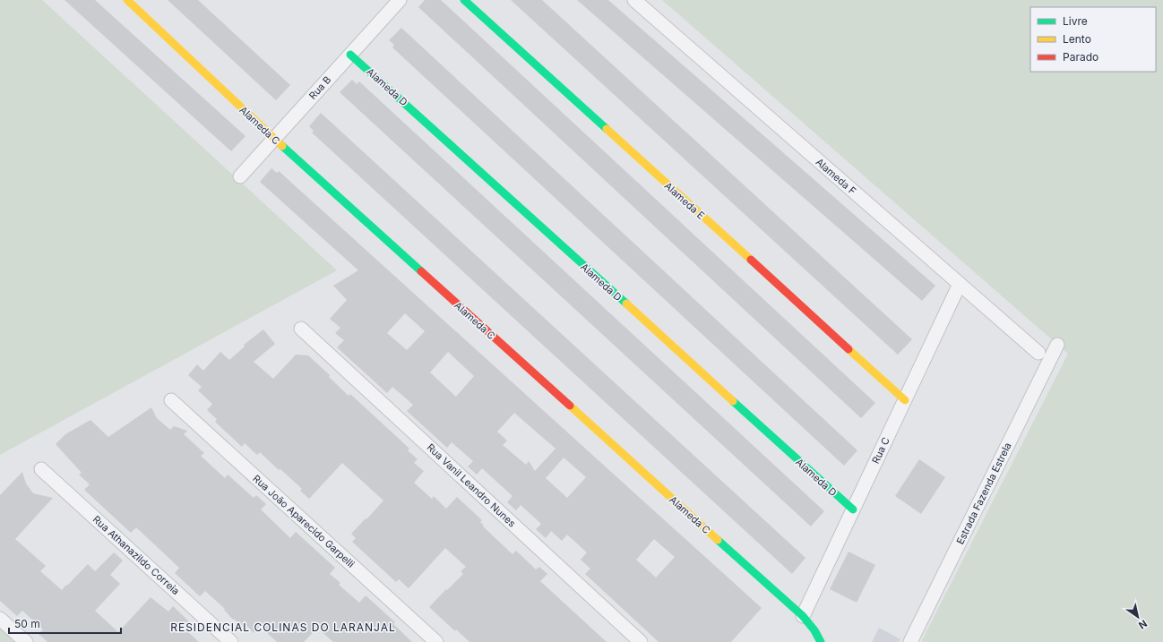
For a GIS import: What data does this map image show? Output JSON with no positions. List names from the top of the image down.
{
  "streets": {
    "street": [
      "Alameda D",
      "Rua B",
      "Alameda C",
      "Alameda F",
      "Alameda E",
      "Rua C",
      "Rua Vanil Leandro Nunes",
      "Estrada Fazenda Estrela",
      "Rua João Aparecido Garpelli",
      "Rua Athanazildo Correia"
    ]
  },
  "crossings": [
    ["Alameda D", "Rua B"],
    ["Alameda D", "Rua C"],
    ["Rua B", "Alameda C"],
    ["Alameda C", "Rua C"],
    ["Alameda F", "Rua C"],
    ["Alameda E", "Rua C"]
  ],
  "districts": ["RESIDENCIAL COLINAS DO LARANJAL"],
  "legend": ["Livre", "Lento", "Parado"],
  "scale_bar": "50 m",
  "north": "bottom right"
}
